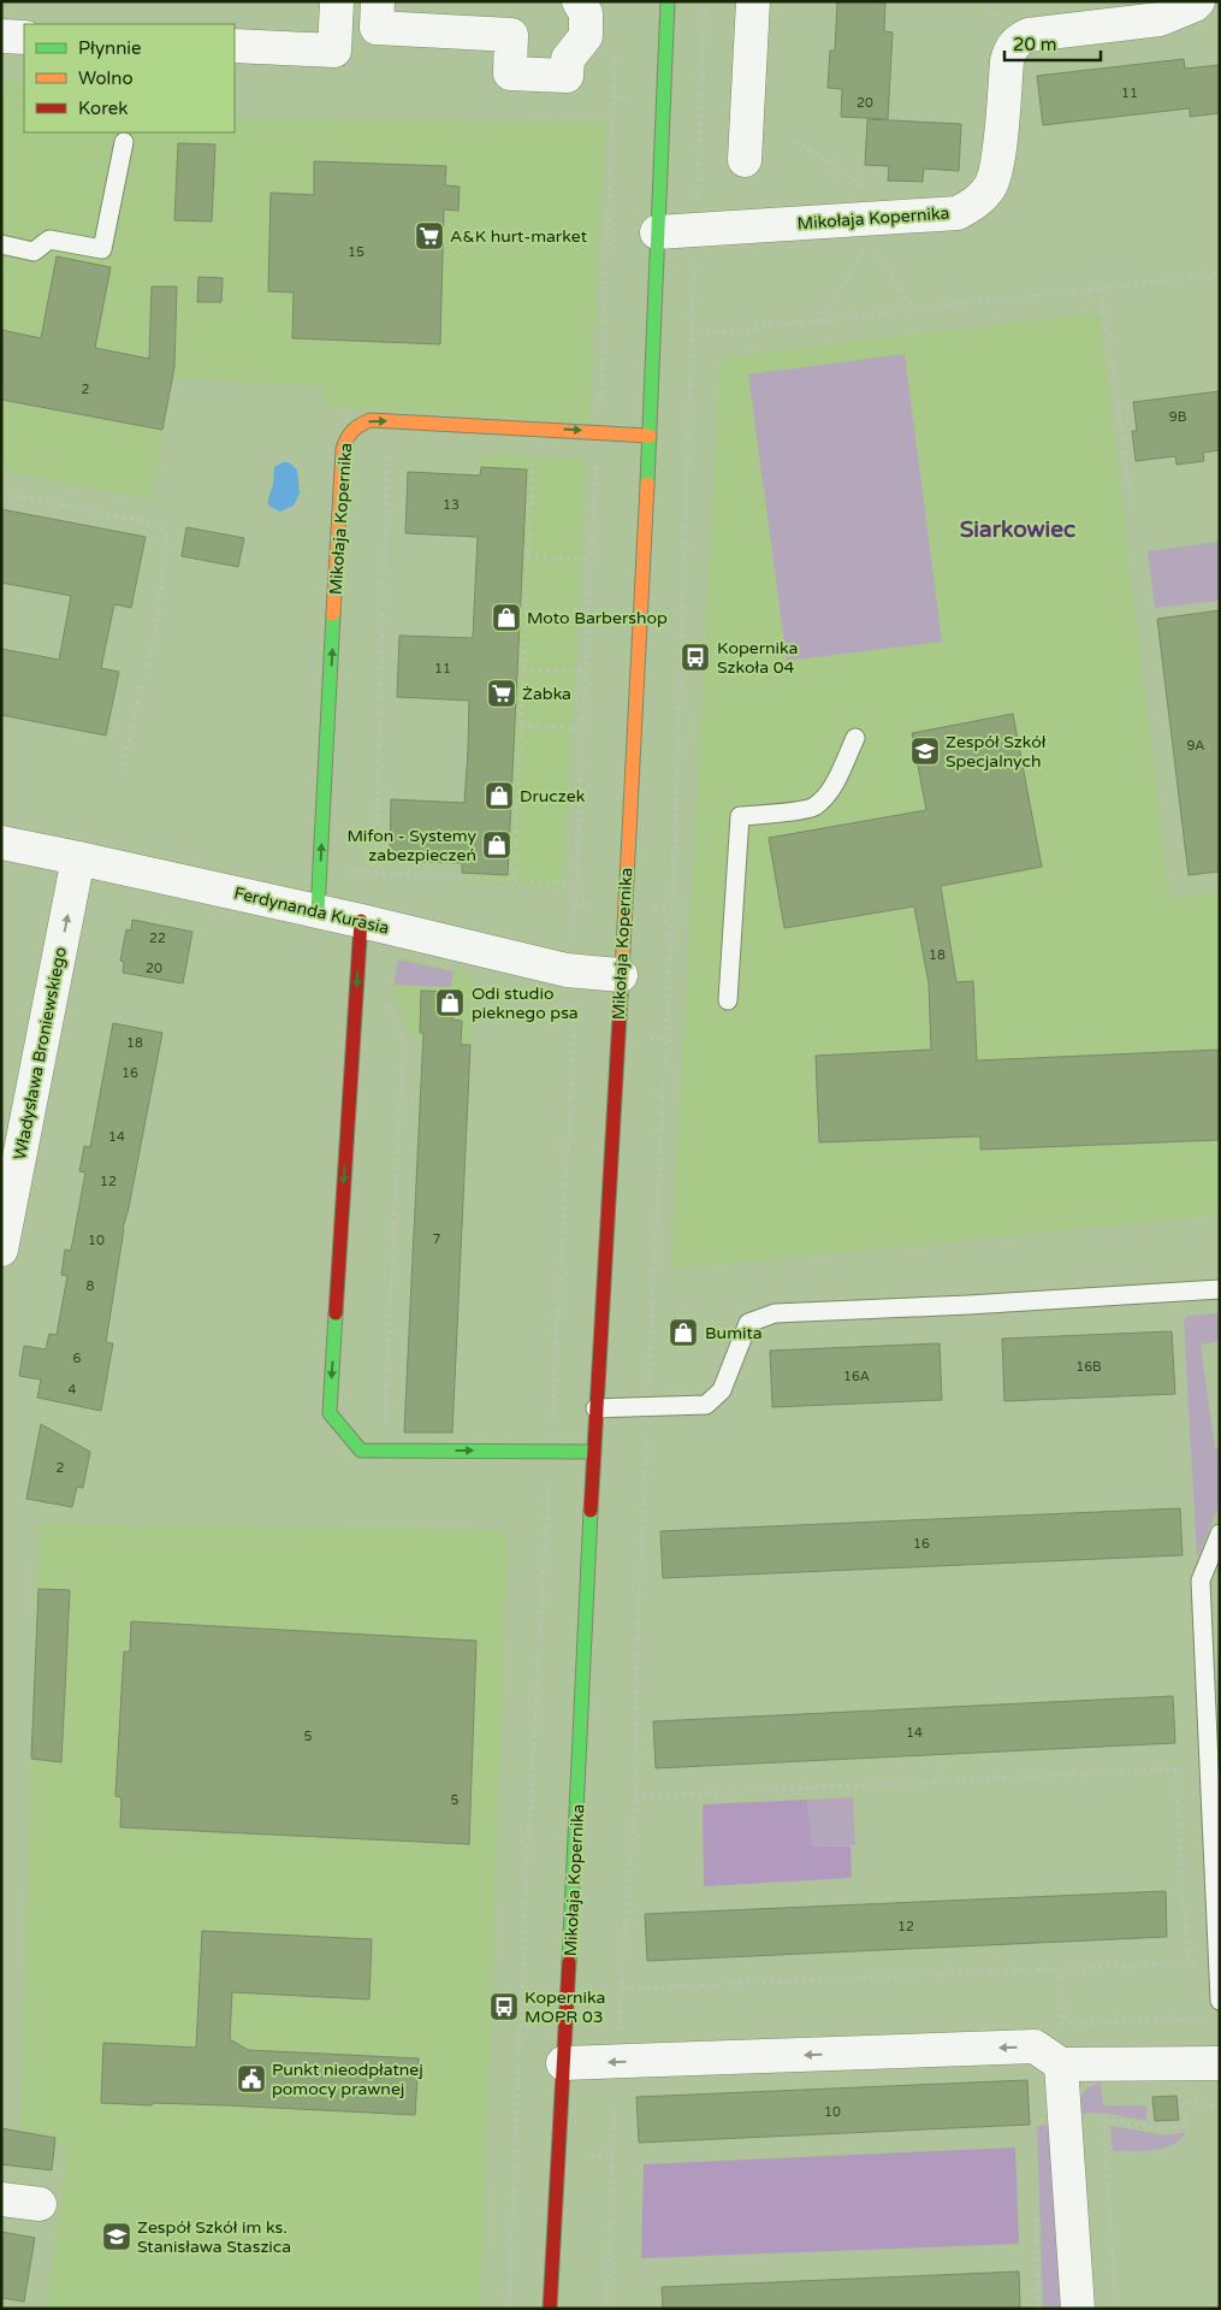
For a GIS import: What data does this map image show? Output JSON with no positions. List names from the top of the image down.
{
  "streets": {
    "street": ["Mikołaja Kopernika", "Ferdynanda Kurasia", "Władysława Broniewskiego"]
  },
  "crossings": [
    ["Mikołaja Kopernika", "Ferdynanda Kurasia"],
    ["Ferdynanda Kurasia", "Władysława Broniewskiego"]
  ],
  "one_way": ["Władysława Broniewskiego"],
  "districts": ["Siarkowiec"],
  "places": {
    "supermarket": ["A&K hurt-market", "Żabka"],
    "shop": [
      "Moto Barbershop",
      "Druczek",
      "Mifon - Systemy zabezpieczeń",
      "Odi studio pieknego psa",
      "Bumita"
    ],
    "bus stop": ["Kopernika Szkoła 04", "Kopernika MOPR 03"],
    "school or university": ["Zespół Szkół Specjalnych", "Zespół Szkół im ks. Stanisława Staszica"],
    "public building": ["Punkt nieodpłatnej pomocy prawnej"]
  },
  "house_numbers": [
    "11",
    "20",
    "15",
    "2",
    "9B",
    "13",
    "11",
    "9A",
    "22",
    "18",
    "20",
    "18",
    "16",
    "14",
    "12",
    "7",
    "10",
    "8",
    "6",
    "16B",
    "16A",
    "4",
    "2",
    "16",
    "14",
    "5",
    "5",
    "12",
    "10"
  ],
  "legend": ["Płynnie", "Wolno", "Korek"],
  "scale_bar": "20 m"
}
